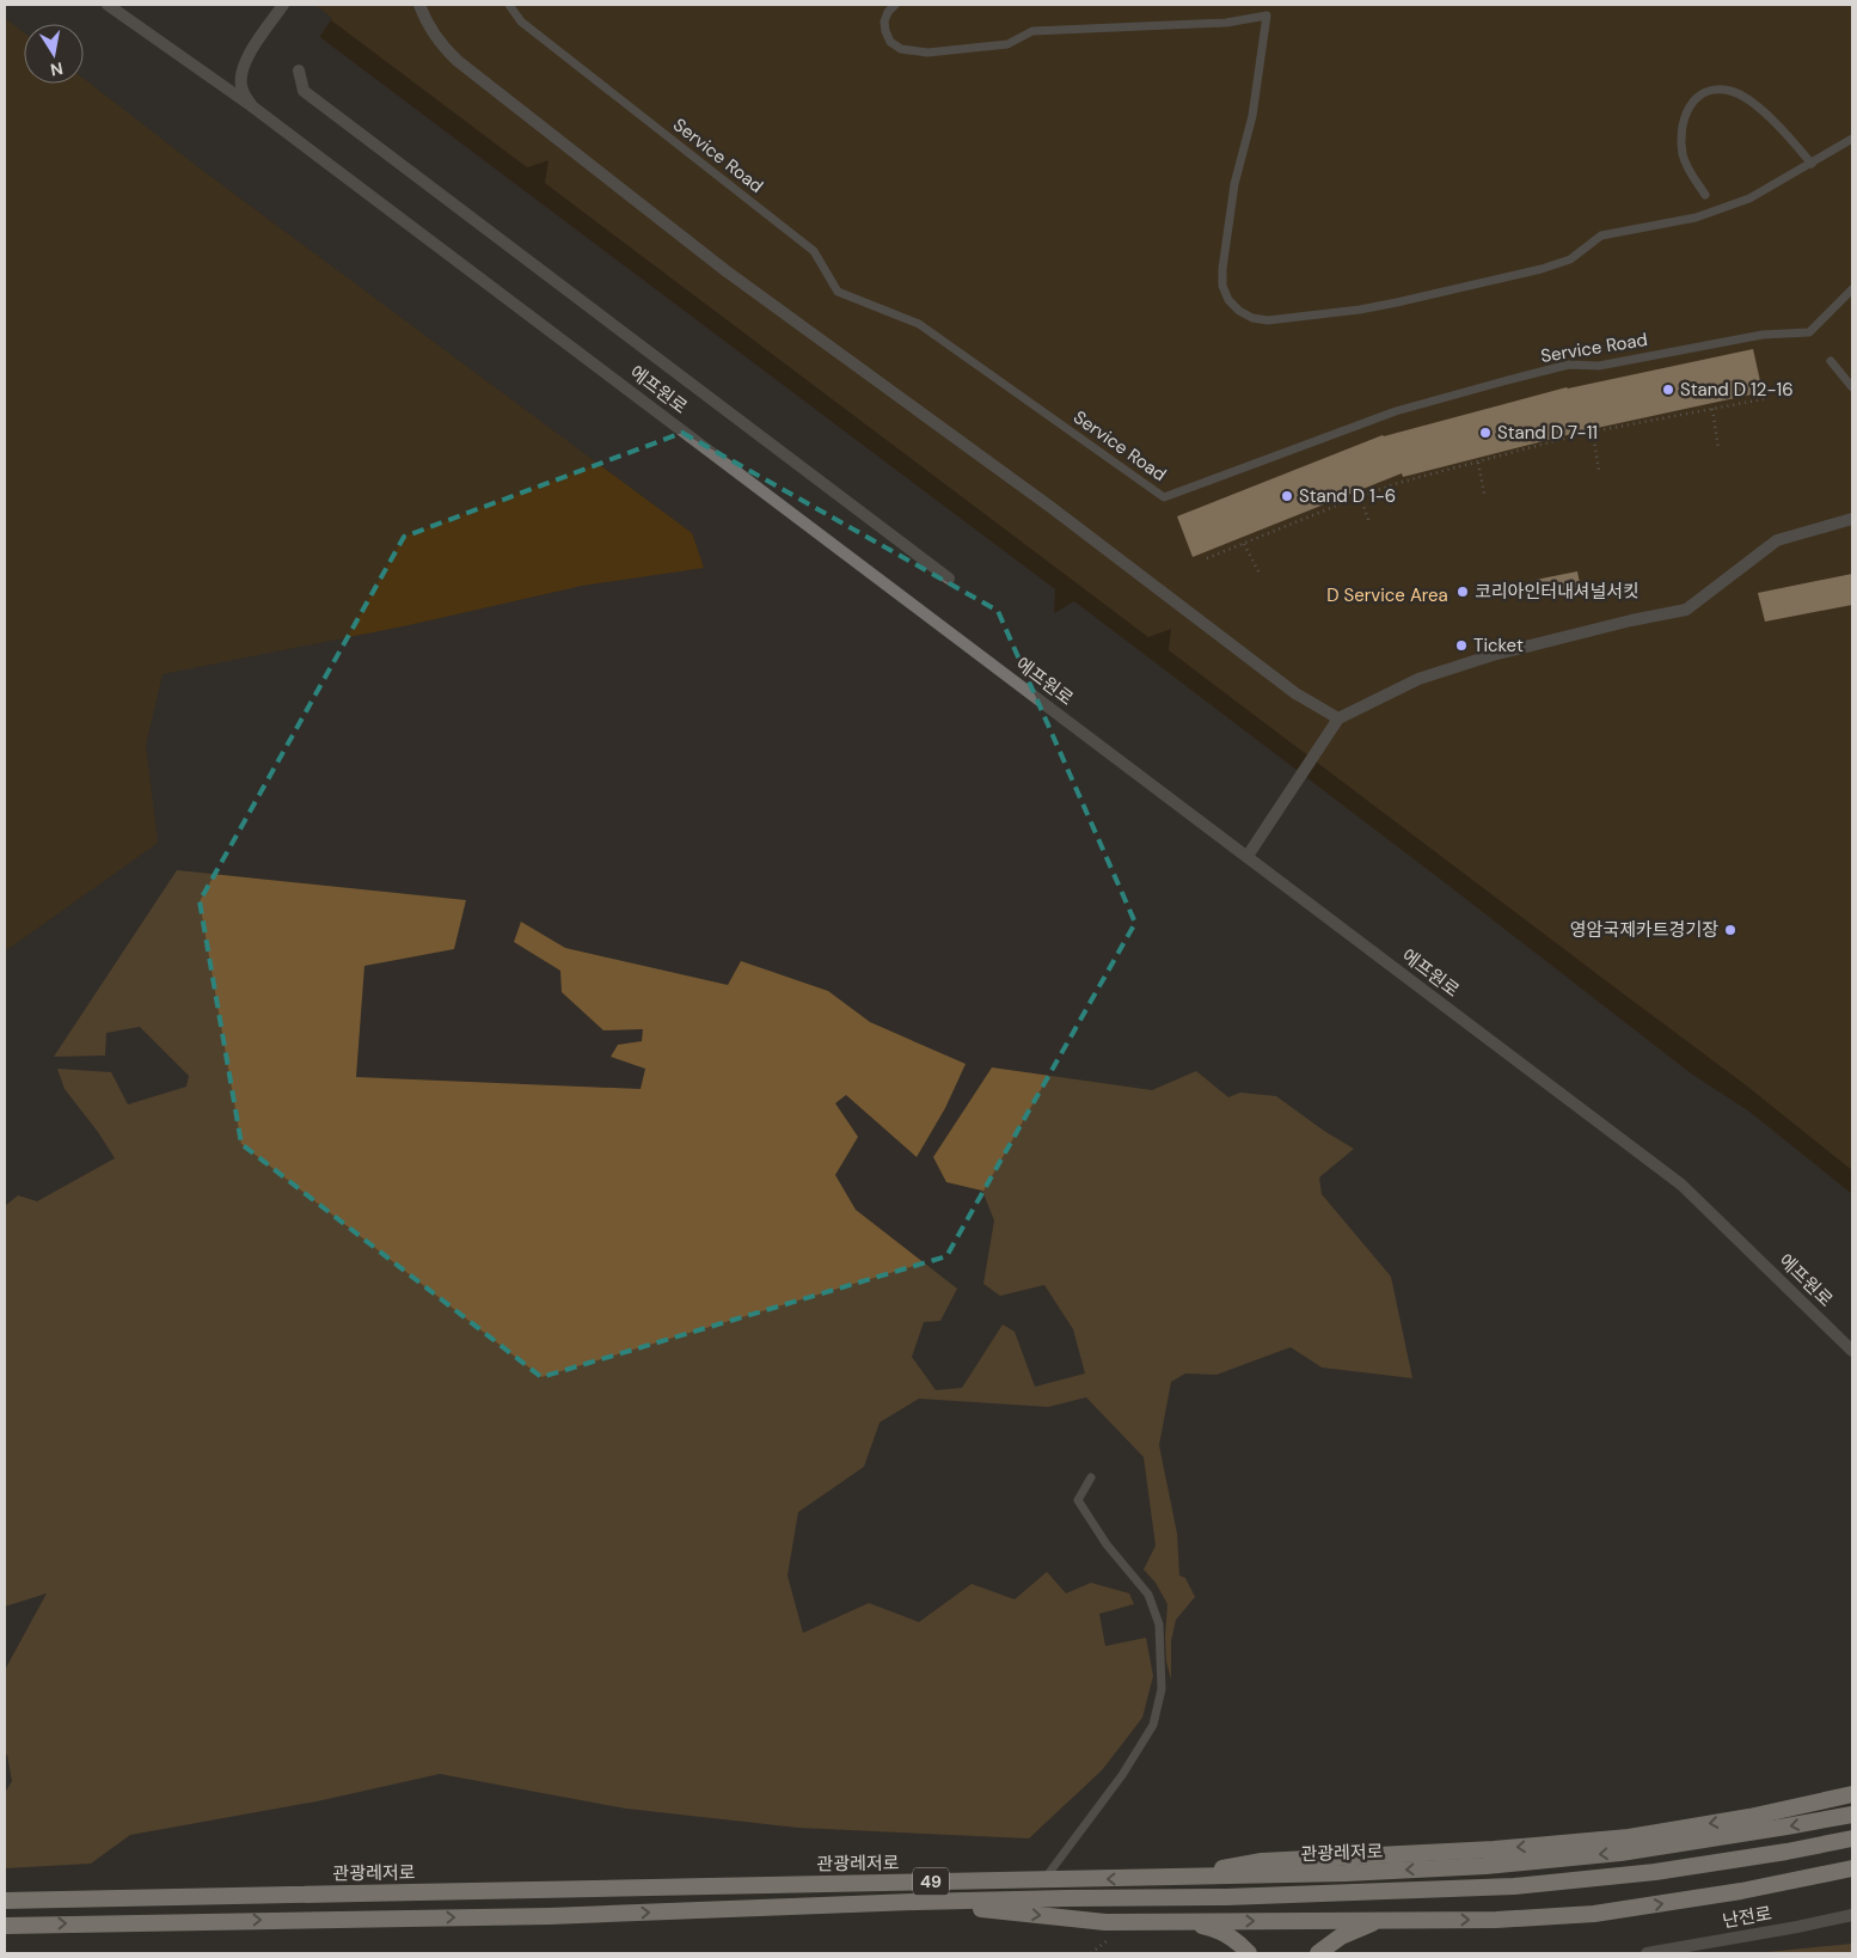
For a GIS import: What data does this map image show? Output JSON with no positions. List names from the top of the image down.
{
  "streets": {
    "highway": ["관광레저로", "49"],
    "street": ["에프원로", "난전로"],
    "lane": ["Service Road"]
  },
  "parks": ["D Service Area"],
  "places": [
    "Stand D 12-16",
    "Stand D 7-11",
    "Stand D 1-6",
    "코리아인터내셔널서킷",
    "Ticket",
    "영암국제카트경기장"
  ],
  "north": "bottom"
}
